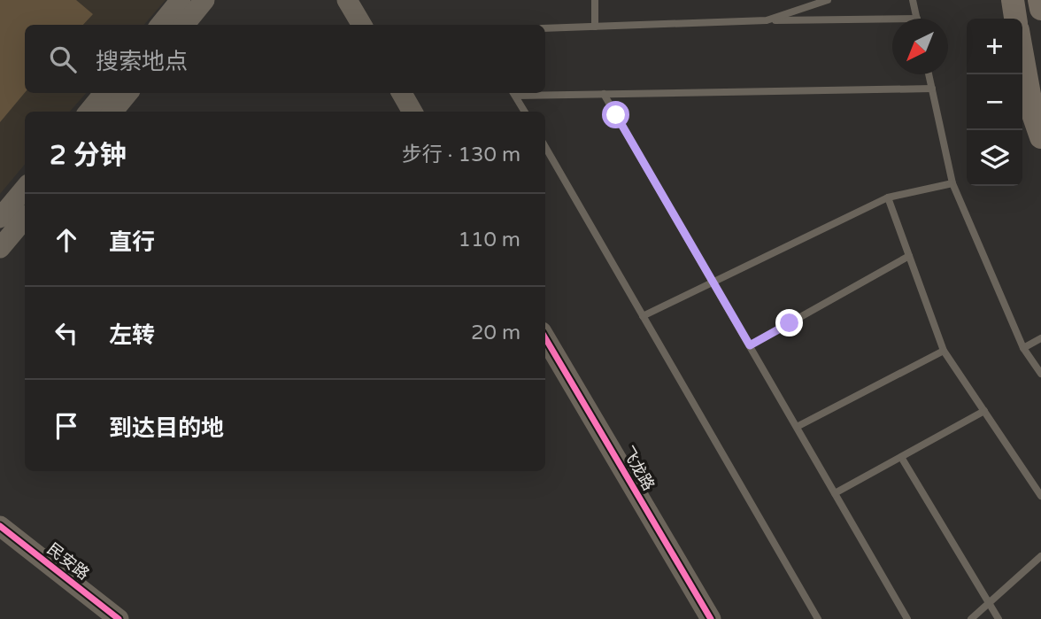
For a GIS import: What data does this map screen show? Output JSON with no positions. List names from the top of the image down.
{
  "streets": {
    "street": ["飞龙路", "民安路"]
  },
  "north": "bottom left",
  "page": {
    "map_buttons": ["+", "−"],
    "search": "搜索地点",
    "heading": ["2 分钟", "步行 · 130 m"],
    "list": [
      ["直行", "110 m"],
      ["左转", "20 m"],
      "到达目的地"
    ]
  }
}
